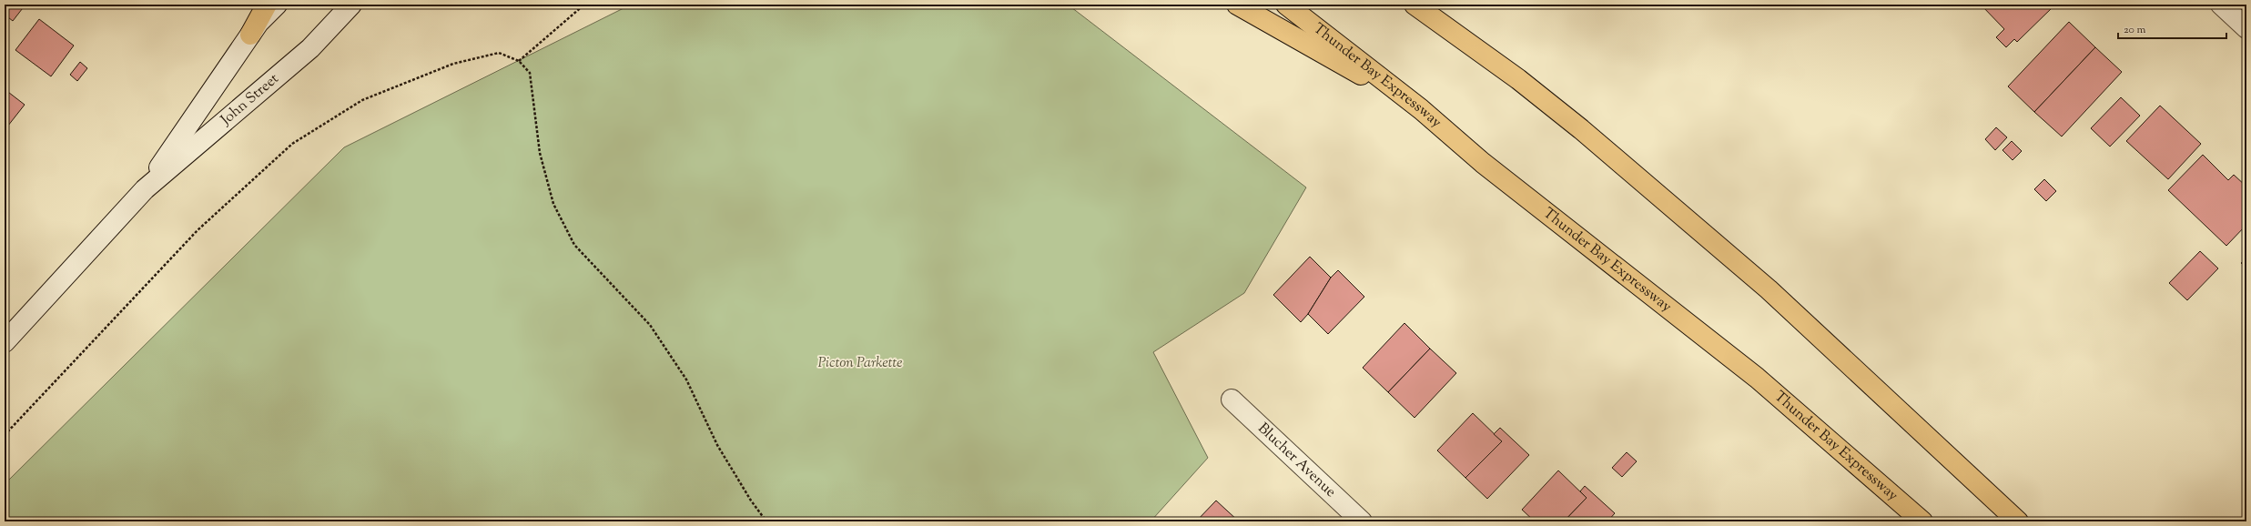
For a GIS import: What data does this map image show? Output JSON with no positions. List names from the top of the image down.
{
  "streets": {
    "highway": ["Thunder Bay Expressway"],
    "main road": ["John Street", "Blucher Avenue"]
  },
  "parks": ["Picton Parkette"],
  "scale_bar": "20 m"
}
